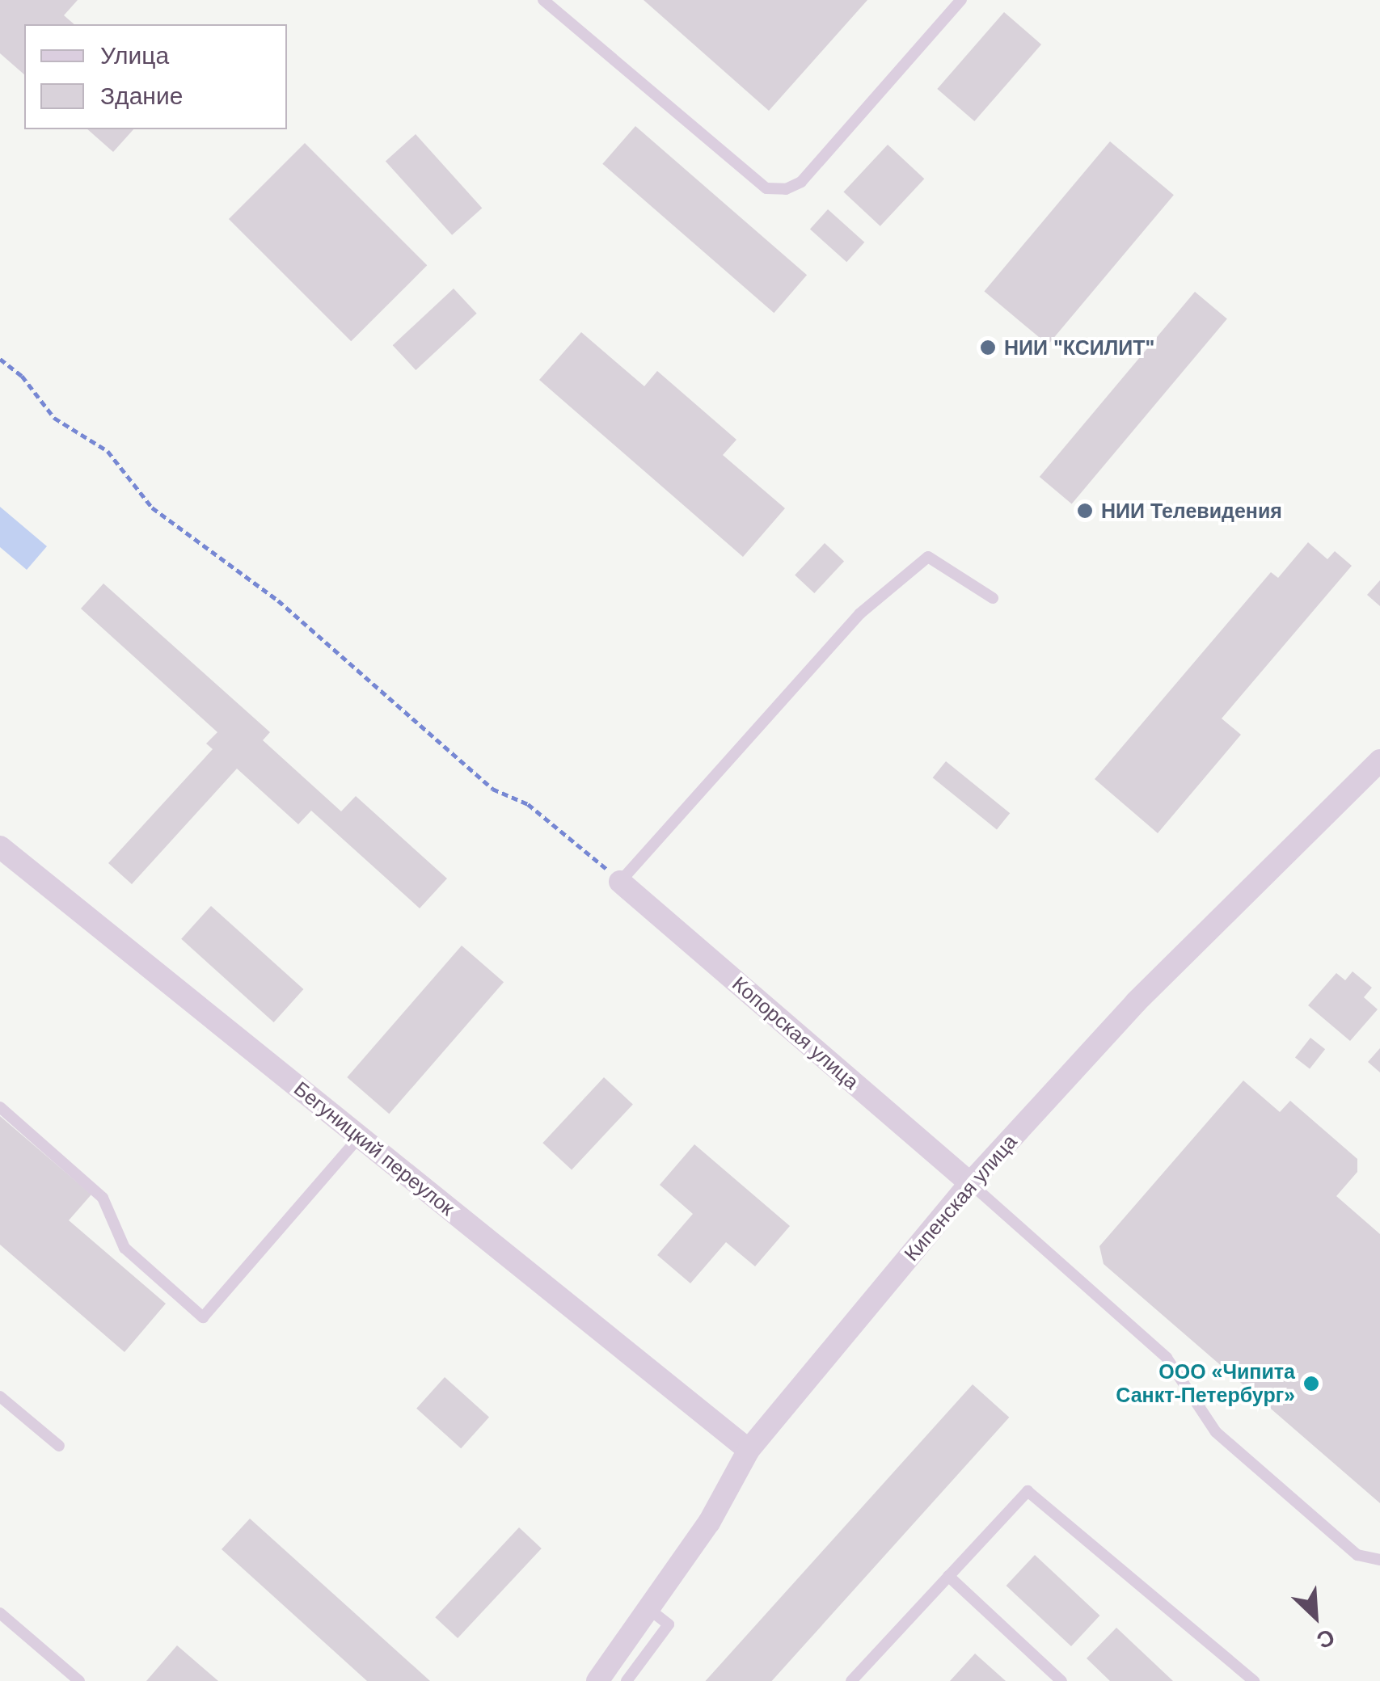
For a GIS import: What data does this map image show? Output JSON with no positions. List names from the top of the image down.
{
  "streets": {
    "street": ["Копорская улица", "Бегуницкий переулок", "Кипенская улица"]
  },
  "crossings": [
    ["Копорская улица", "Кипенская улица"],
    ["Бегуницкий переулок", "Кипенская улица"]
  ],
  "places": ["НИИ \"КСИЛИТ\"", "НИИ Телевидения", "ООО «Чипита Санкт-Петербург»"],
  "legend": ["Улица", "Здание"],
  "north": "bottom right"
}
